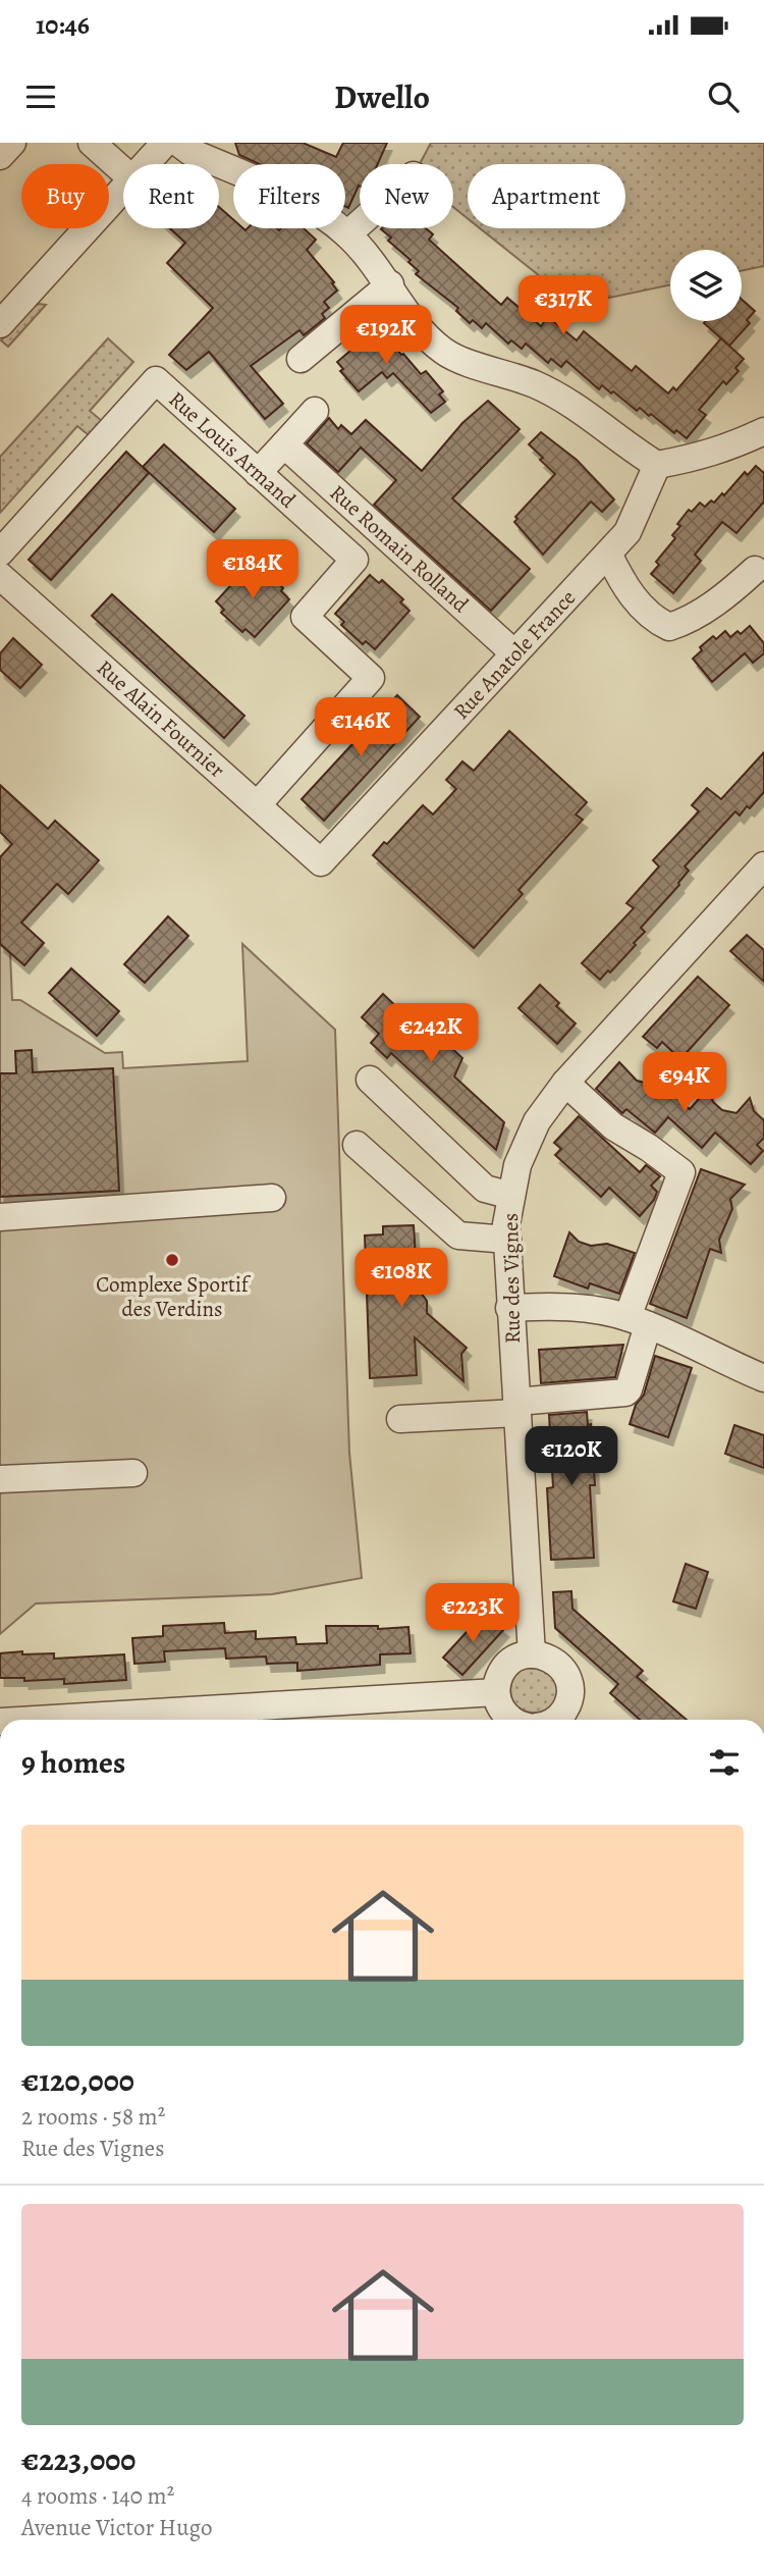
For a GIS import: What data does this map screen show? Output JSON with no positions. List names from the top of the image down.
{
  "streets": {
    "street": [
      "Rue Louis Armand",
      "Rue Romain Rolland",
      "Rue Anatole France",
      "Rue Alain Fournier",
      "Rue des Vignes"
    ]
  },
  "crossings": [
    ["Rue Romain Rolland", "Rue Anatole France"],
    ["Rue Anatole France", "Rue Alain Fournier"]
  ],
  "places": ["Complexe Sportif des Verdins"],
  "page": {
    "status": "10:46",
    "header": "Dwello",
    "chip": [
      "Buy",
      "Rent",
      "Filters",
      "New",
      "Apartment"
    ],
    "price": [
      "€317K",
      "€192K",
      "€184K",
      "€146K",
      "€242K",
      "€94K",
      "€108K",
      "€120K",
      "€223K"
    ],
    "heading": "9 homes",
    "list": [
      {
        "name": "€120,000",
        "note": "2 rooms · 58 m² · Rue des Vignes"
      },
      {
        "name": "€223,000",
        "note": "4 rooms · 140 m² · Avenue Victor Hugo"
      }
    ]
  }
}
